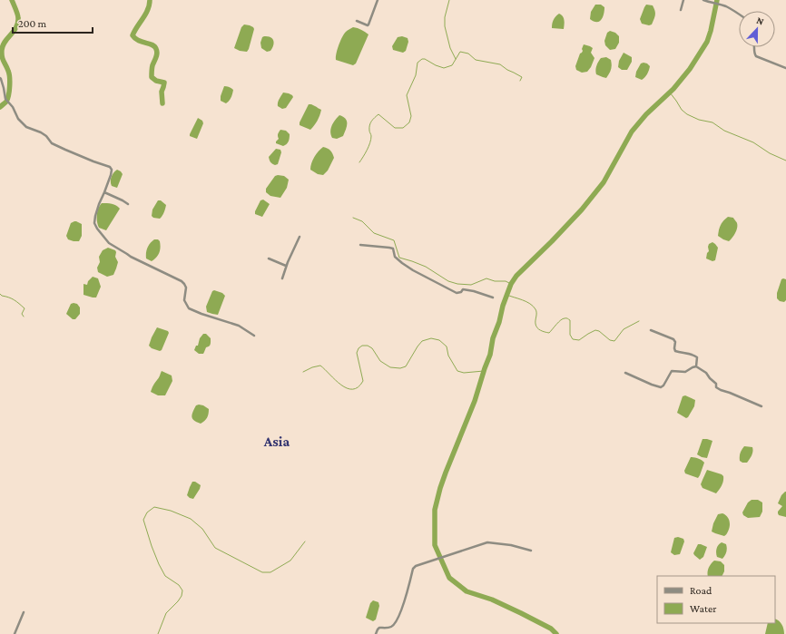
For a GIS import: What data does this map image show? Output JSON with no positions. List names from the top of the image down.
{
  "districts": ["Asia"],
  "legend": ["Road", "Water"],
  "scale_bar": "200 m",
  "north": "top"
}
